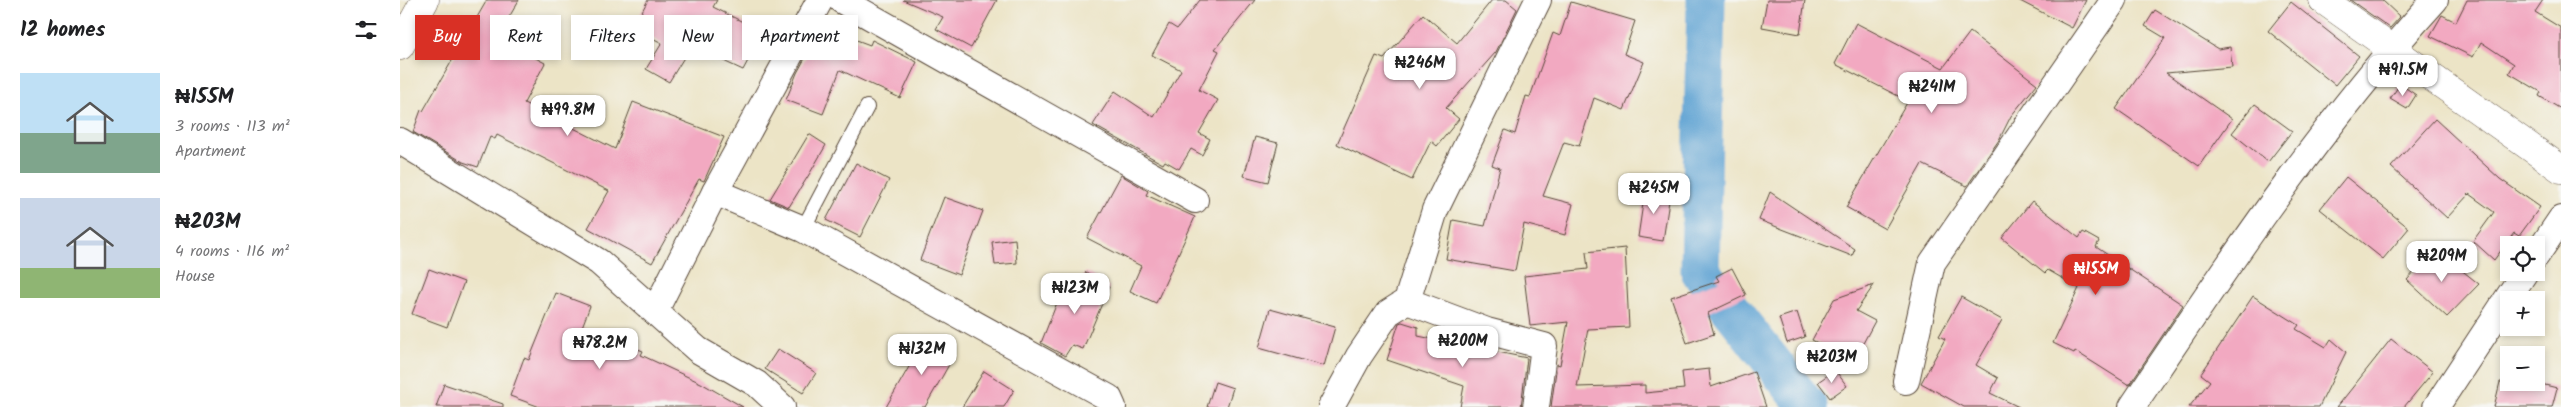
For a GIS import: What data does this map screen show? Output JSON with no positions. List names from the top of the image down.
{
  "page": {
    "heading": "12 homes",
    "chip": [
      "Buy",
      "Rent",
      "Filters",
      "New",
      "Apartment"
    ],
    "price": [
      "₦246M",
      "₦91.5M",
      "₦241M",
      "₦99.8M",
      "₦245M",
      "₦209M",
      "₦155M",
      "₦123M",
      "₦200M",
      "₦78.2M",
      "₦132M",
      "₦203M"
    ],
    "list": [
      {
        "name": "₦155M",
        "note": "3 rooms · 113 m² · Apartment"
      },
      {
        "name": "₦203M",
        "note": "4 rooms · 116 m² · House"
      }
    ],
    "map_buttons": ["+", "−"]
  }
}
